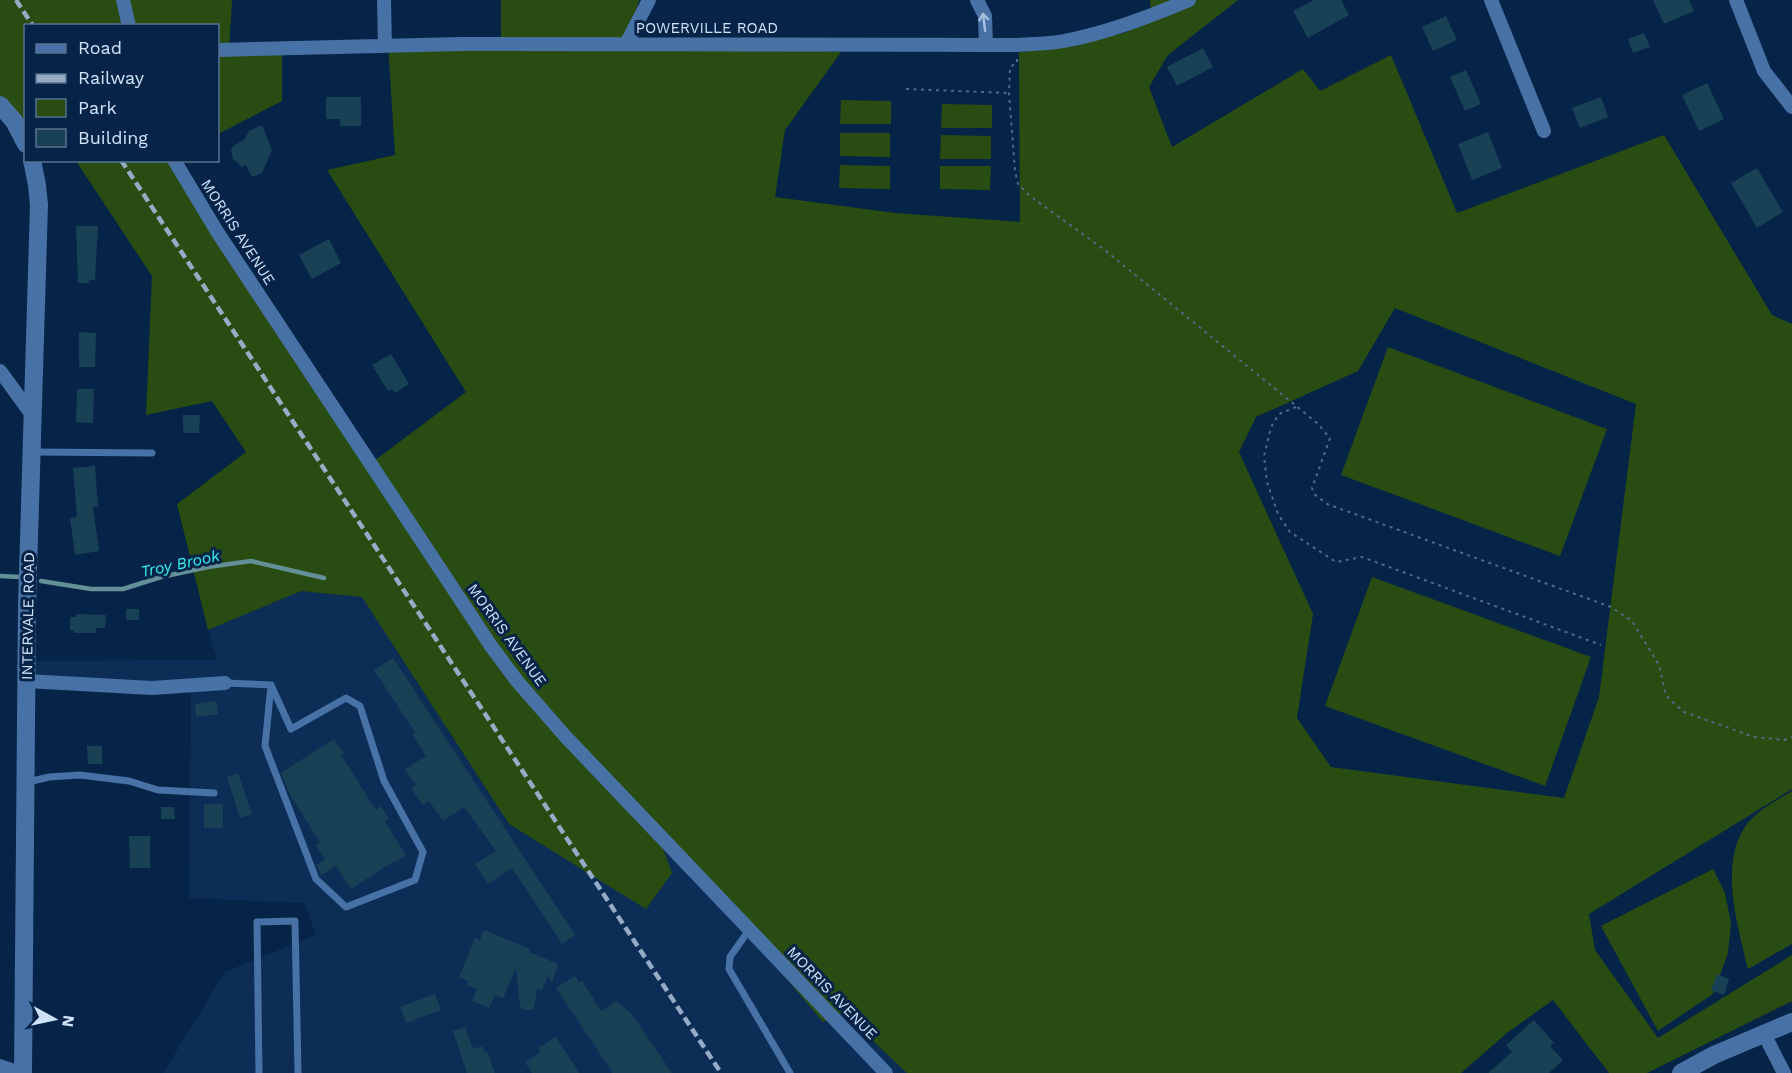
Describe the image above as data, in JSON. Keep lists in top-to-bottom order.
{
  "streets": {
    "street": ["POWERVILLE ROAD", "MORRIS AVENUE", "INTERVALE ROAD"]
  },
  "water": ["Troy Brook"],
  "legend": [
    "Road",
    "Railway",
    "Park",
    "Building"
  ],
  "north": "right"
}
